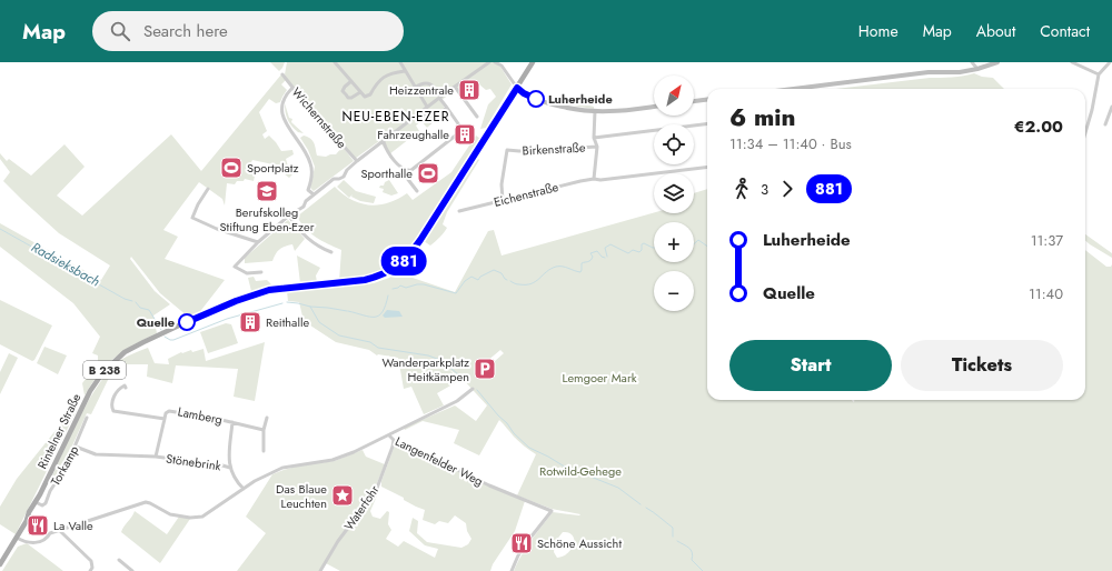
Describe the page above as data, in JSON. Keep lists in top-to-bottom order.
{
  "streets": {
    "main road": ["B 238", "Rintelner Straße"],
    "street": [
      "Wichernstraße",
      "Birkenstraße",
      "Eichenstraße",
      "Lamberg",
      "Langenfelder Weg",
      "Stönebrink",
      "Torkamp",
      "Waterfohr"
    ]
  },
  "crossings": [
    ["Birkenstraße", "Eichenstraße"],
    ["Lamberg", "Stönebrink"],
    ["Rintelner Straße", "Langenfelder Weg"],
    ["Rintelner Straße", "Torkamp"],
    ["Langenfelder Weg", "Waterfohr"],
    ["Stönebrink", "Torkamp"]
  ],
  "districts": ["NEU-EBEN-EZER"],
  "water": ["Radsieksbach"],
  "parks": ["Lemgoer Mark", "Rotwild-Gehege"],
  "places": {
    "building": ["Heizzentrale", "Fahrzeughalle", "Reithalle"],
    "other": ["Luherheide", "Quelle"],
    "sports": ["Sportplatz", "Sporthalle"],
    "school or university": ["Berufskolleg Stiftung Eben-Ezer"],
    "parking": ["Wanderparkplatz Heitkämpen"],
    "place": ["Das Blaue Leuchten"],
    "restaurant": ["La Valle", "Schöne Aussicht"]
  },
  "lines": ["bus line 881"],
  "north": "top right",
  "page": {
    "header": "Map",
    "search": "Search here",
    "nav": [
      "Home",
      "Map",
      "About",
      "Contact"
    ],
    "on_map": "881",
    "map_buttons": ["+", "−"],
    "heading": ["6 min", "11:34 – 11:40 · Bus", "€2.00"],
    "legs": ["3", "881"],
    "list": [
      {
        "name": "Luherheide",
        "value": "11:37"
      },
      {
        "name": "Quelle",
        "value": "11:40"
      }
    ],
    "buttons": ["Start", "Tickets"]
  }
}
